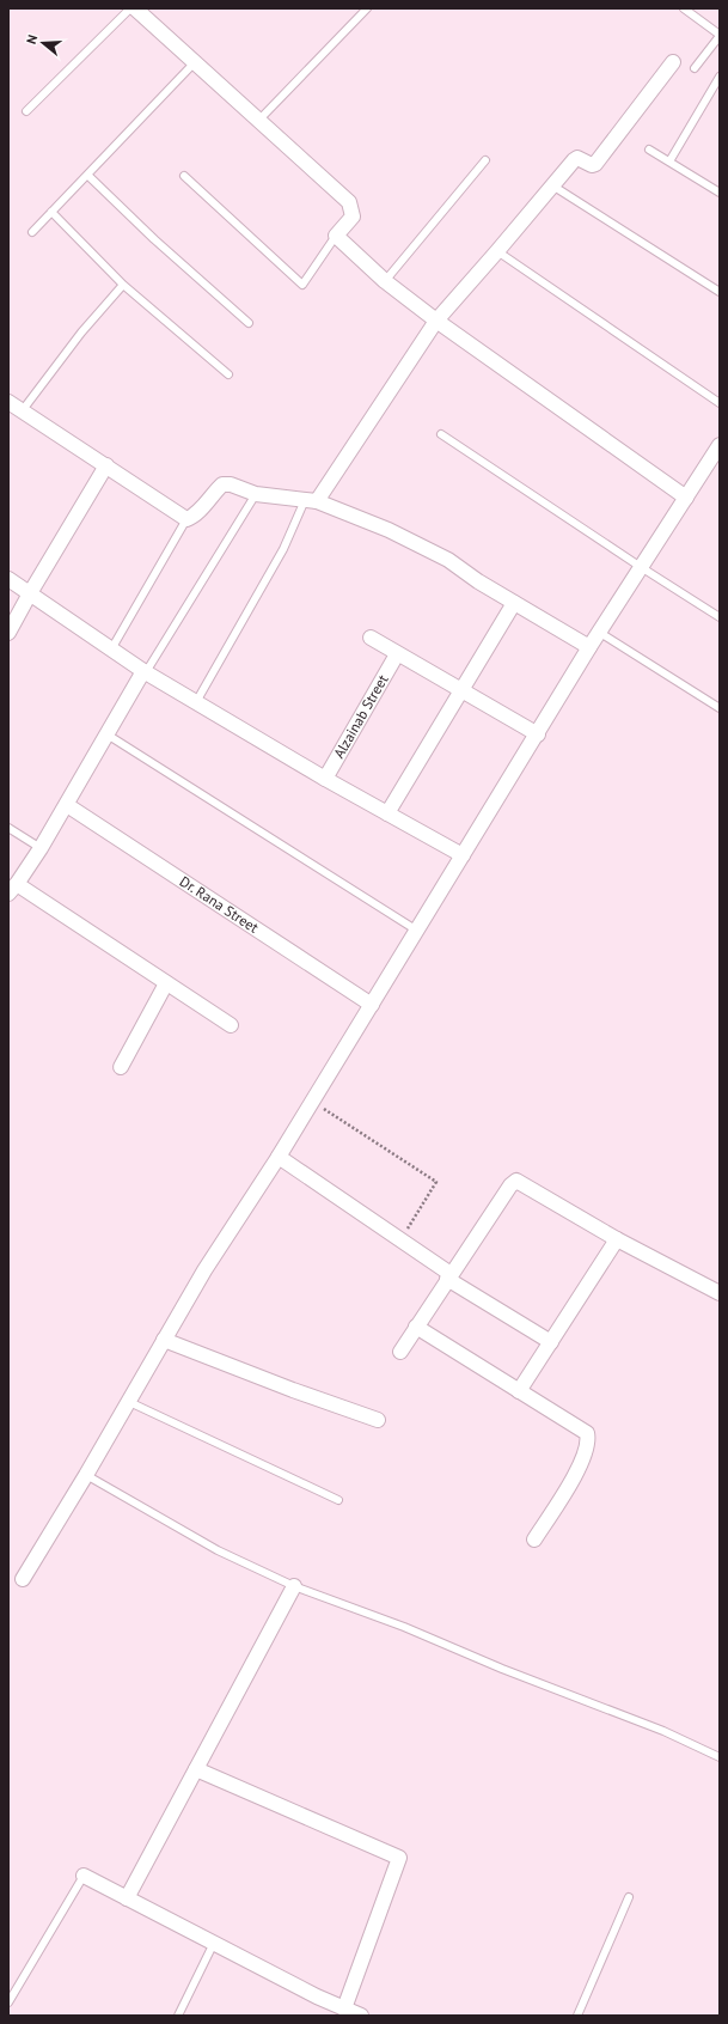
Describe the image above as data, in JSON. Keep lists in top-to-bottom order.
{
  "streets": {
    "street": ["Alzainab Street", "Dr. Rana Street"]
  },
  "north": "left"
}
